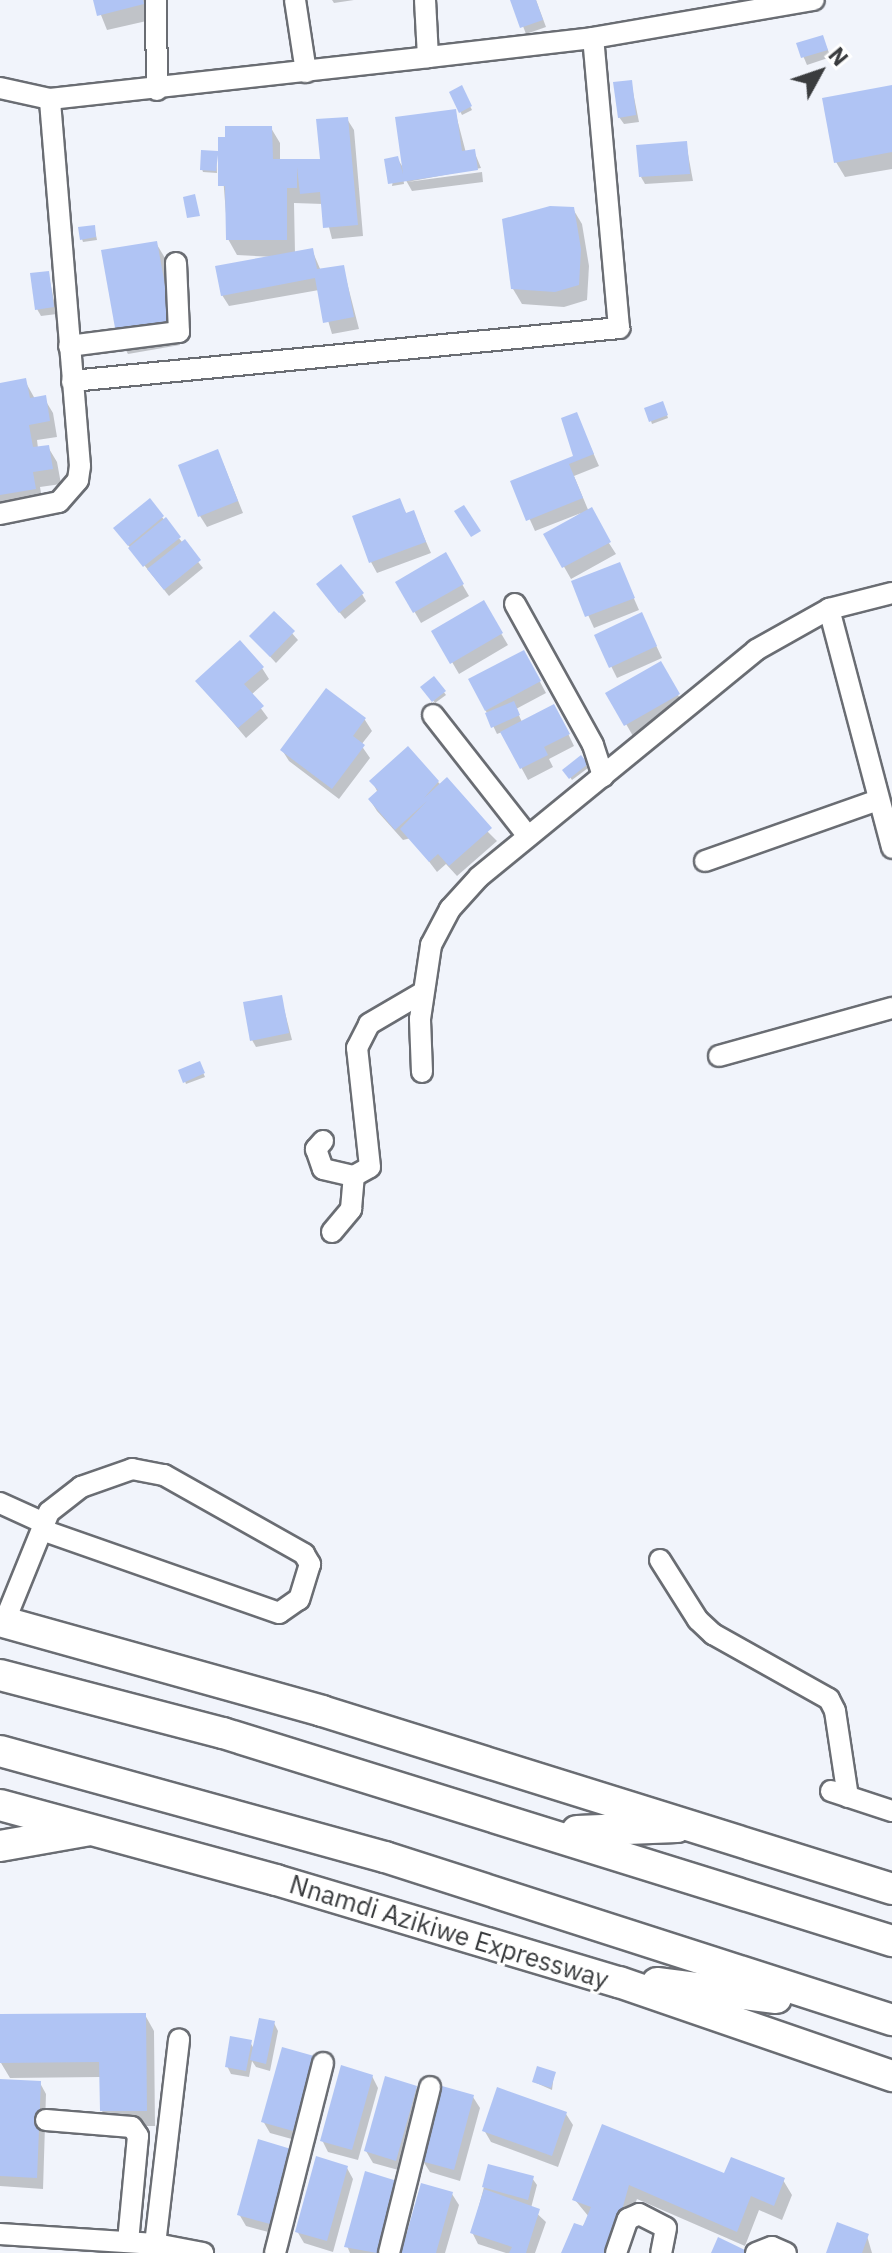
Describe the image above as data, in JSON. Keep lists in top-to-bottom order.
{
  "streets": {
    "highway": ["Nnamdi Azikiwe Expressway"]
  },
  "north": "top right"
}
